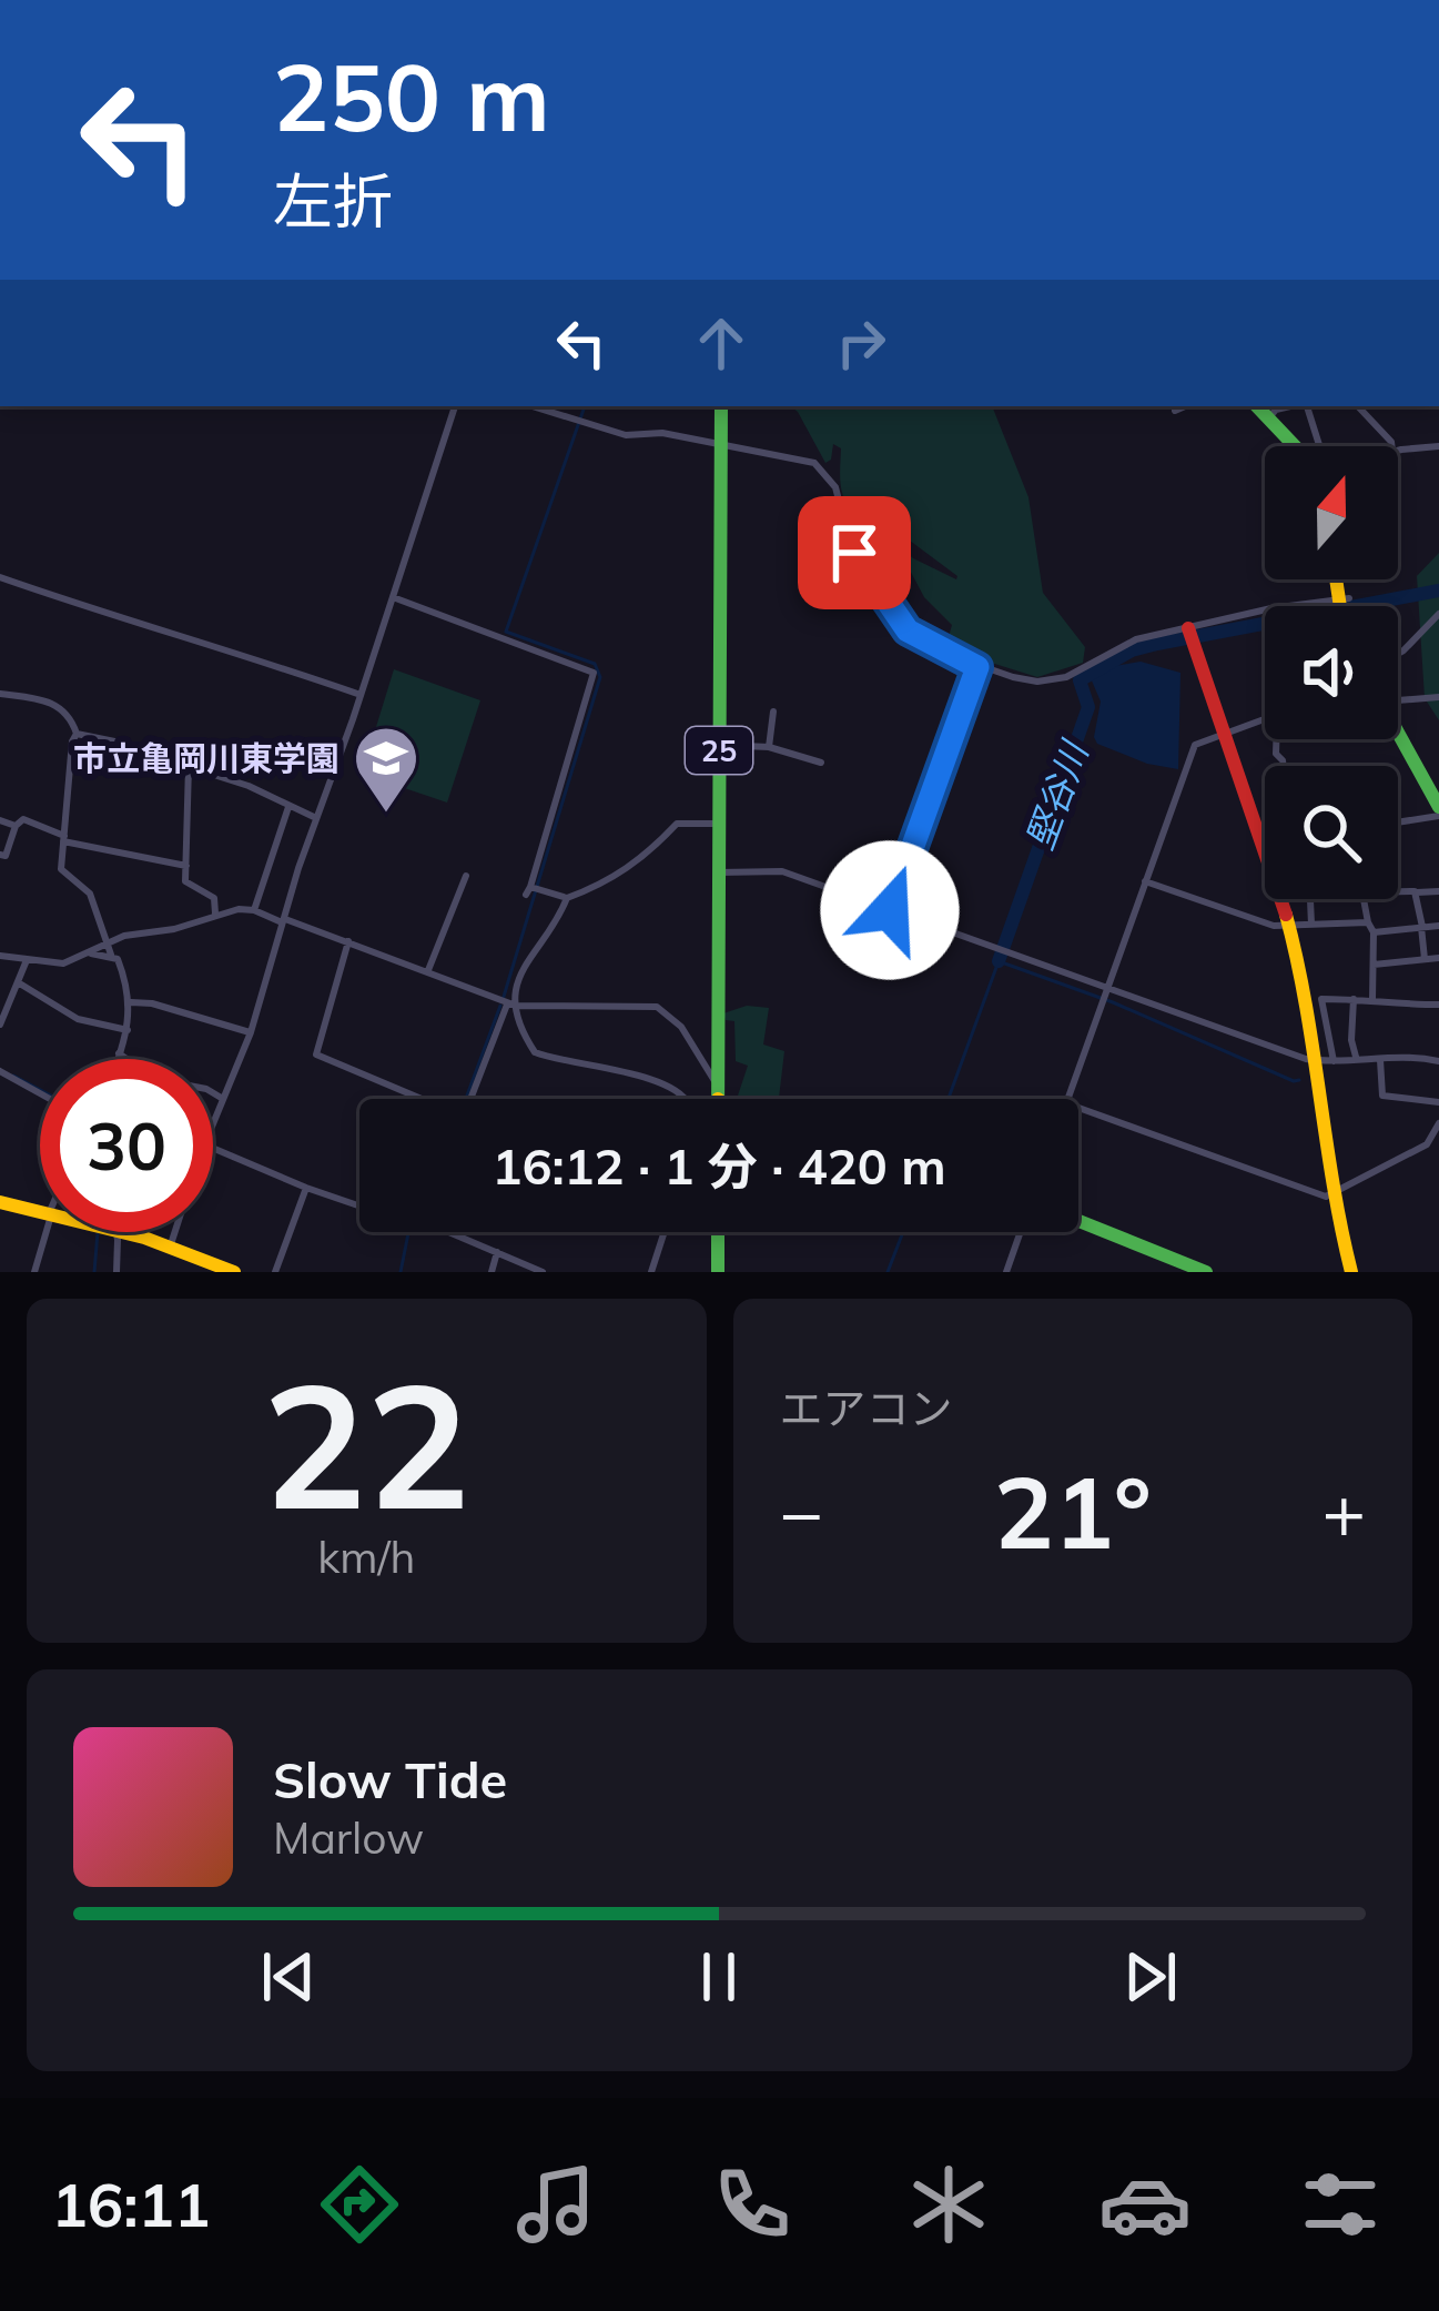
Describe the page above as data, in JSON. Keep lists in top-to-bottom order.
{
  "streets": {
    "main road": ["25"]
  },
  "water": ["堅谷川"],
  "places": {
    "school or university": ["市立亀岡川東学園"]
  },
  "north": "top",
  "page": {
    "turn": ["250 m", "左折"],
    "limit": "30",
    "trip": "16:12 · 1 分 · 420 m",
    "tile": [
      ["22", "km/h"],
      "エアコン"
    ],
    "heat": ["−", "21°", "+"],
    "song": ["Slow Tide", "Marlow"],
    "tabs": "16:11"
  }
}
